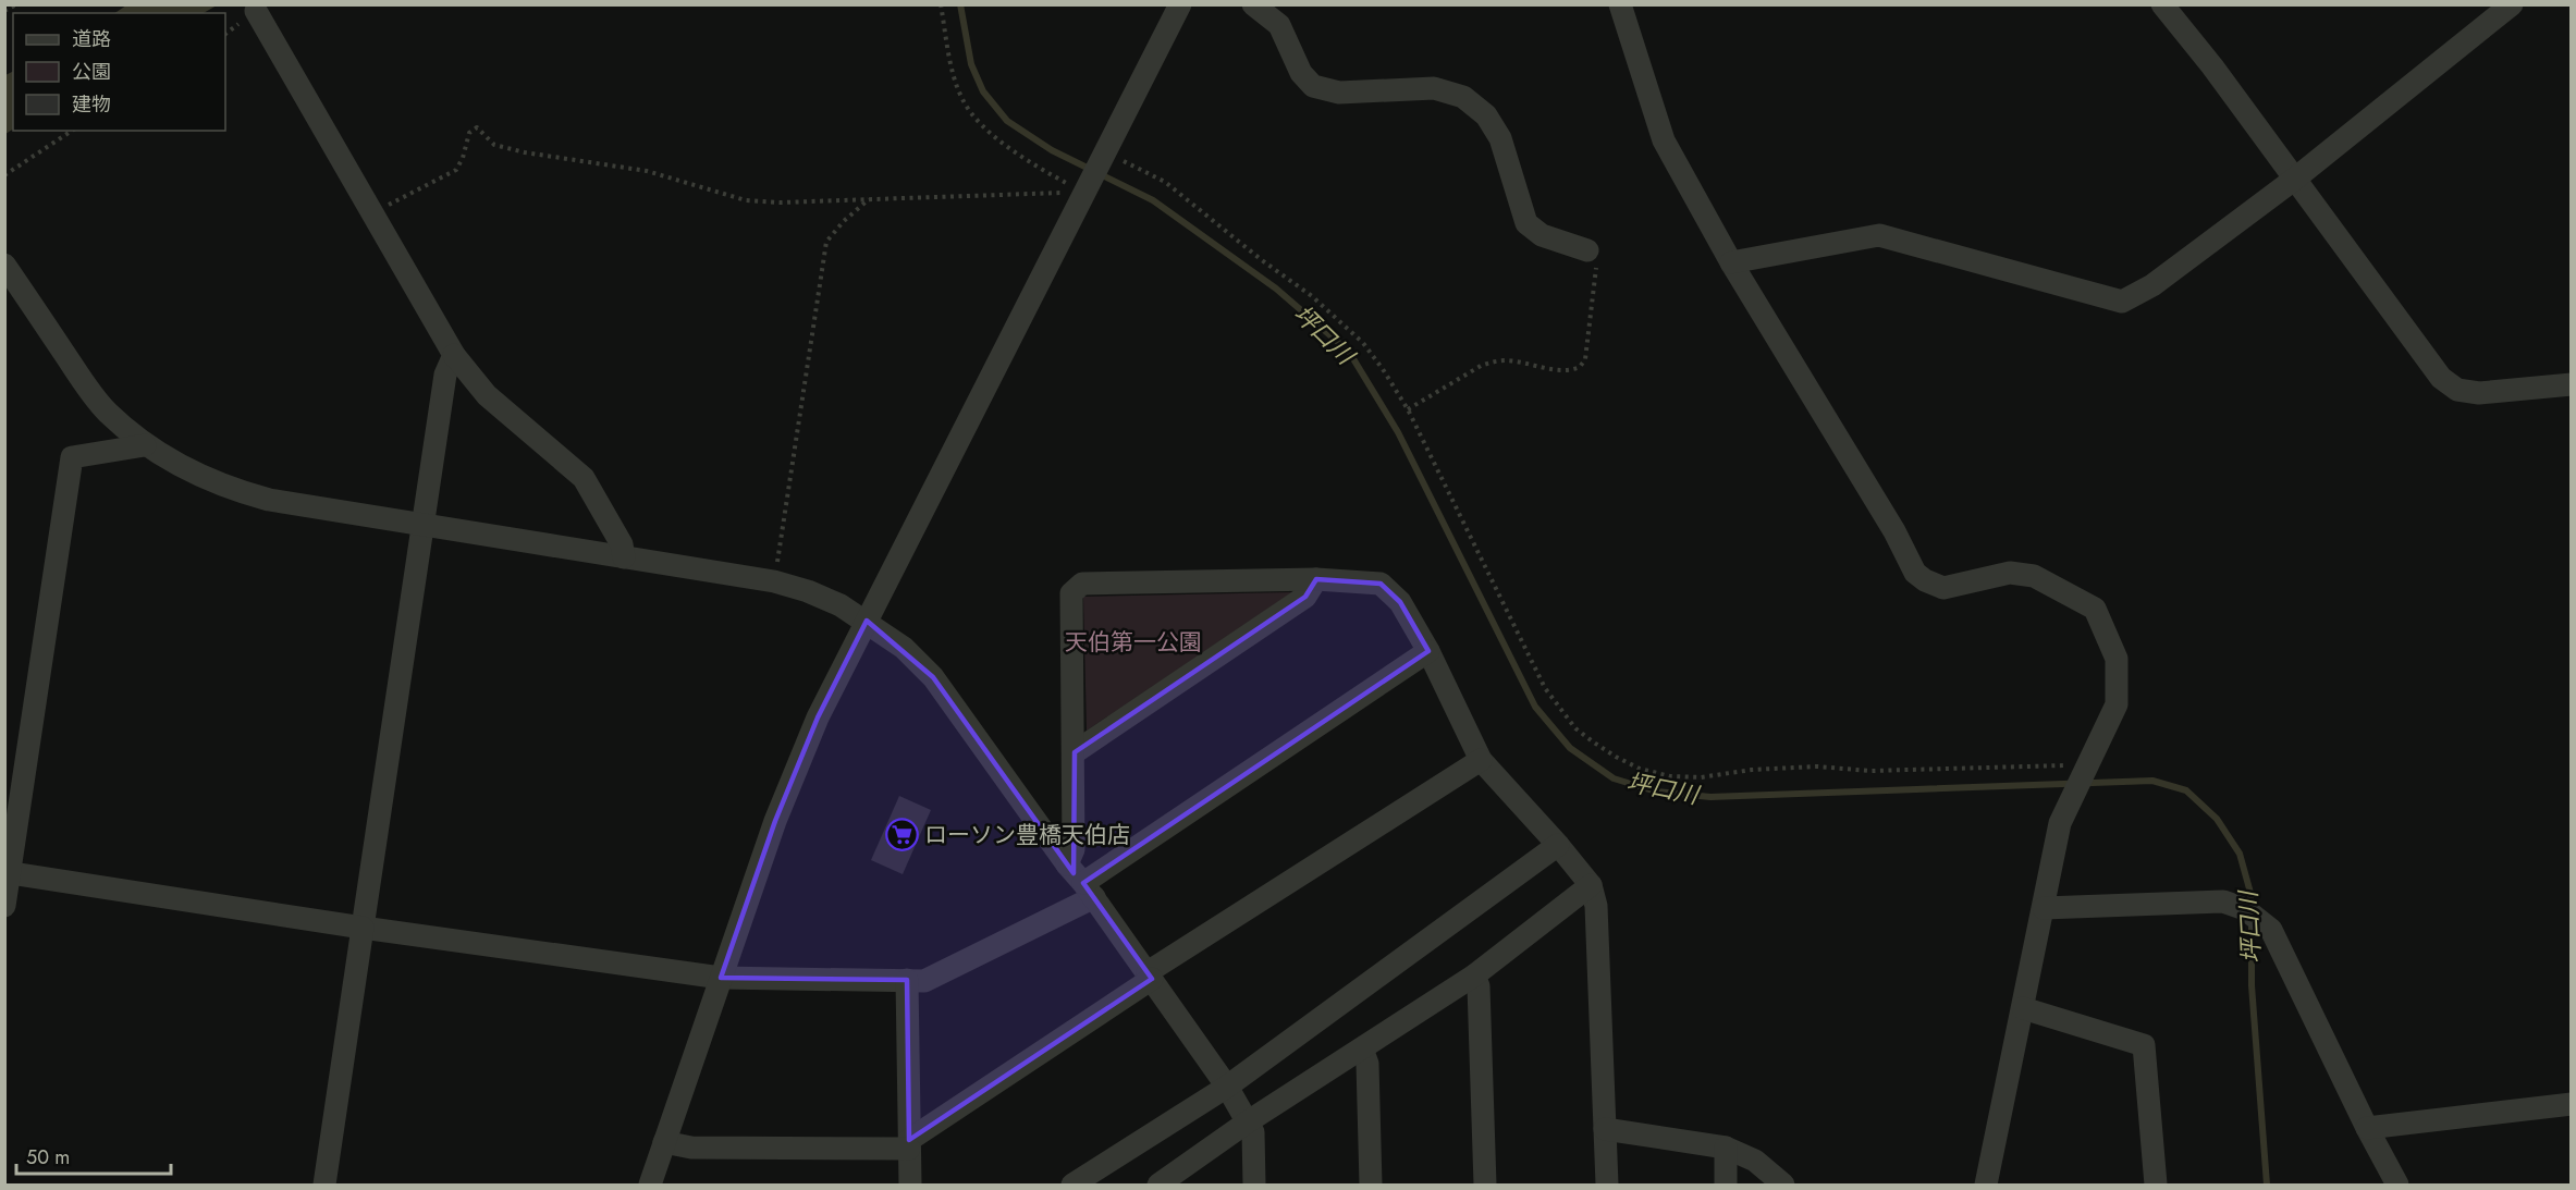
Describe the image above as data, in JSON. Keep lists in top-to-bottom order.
{
  "water": ["坪口川"],
  "parks": ["天伯第一公園"],
  "places": {
    "supermarket": ["ローソン豊橋天伯店"]
  },
  "legend": ["道路", "公園", "建物"],
  "scale_bar": "50 m"
}
